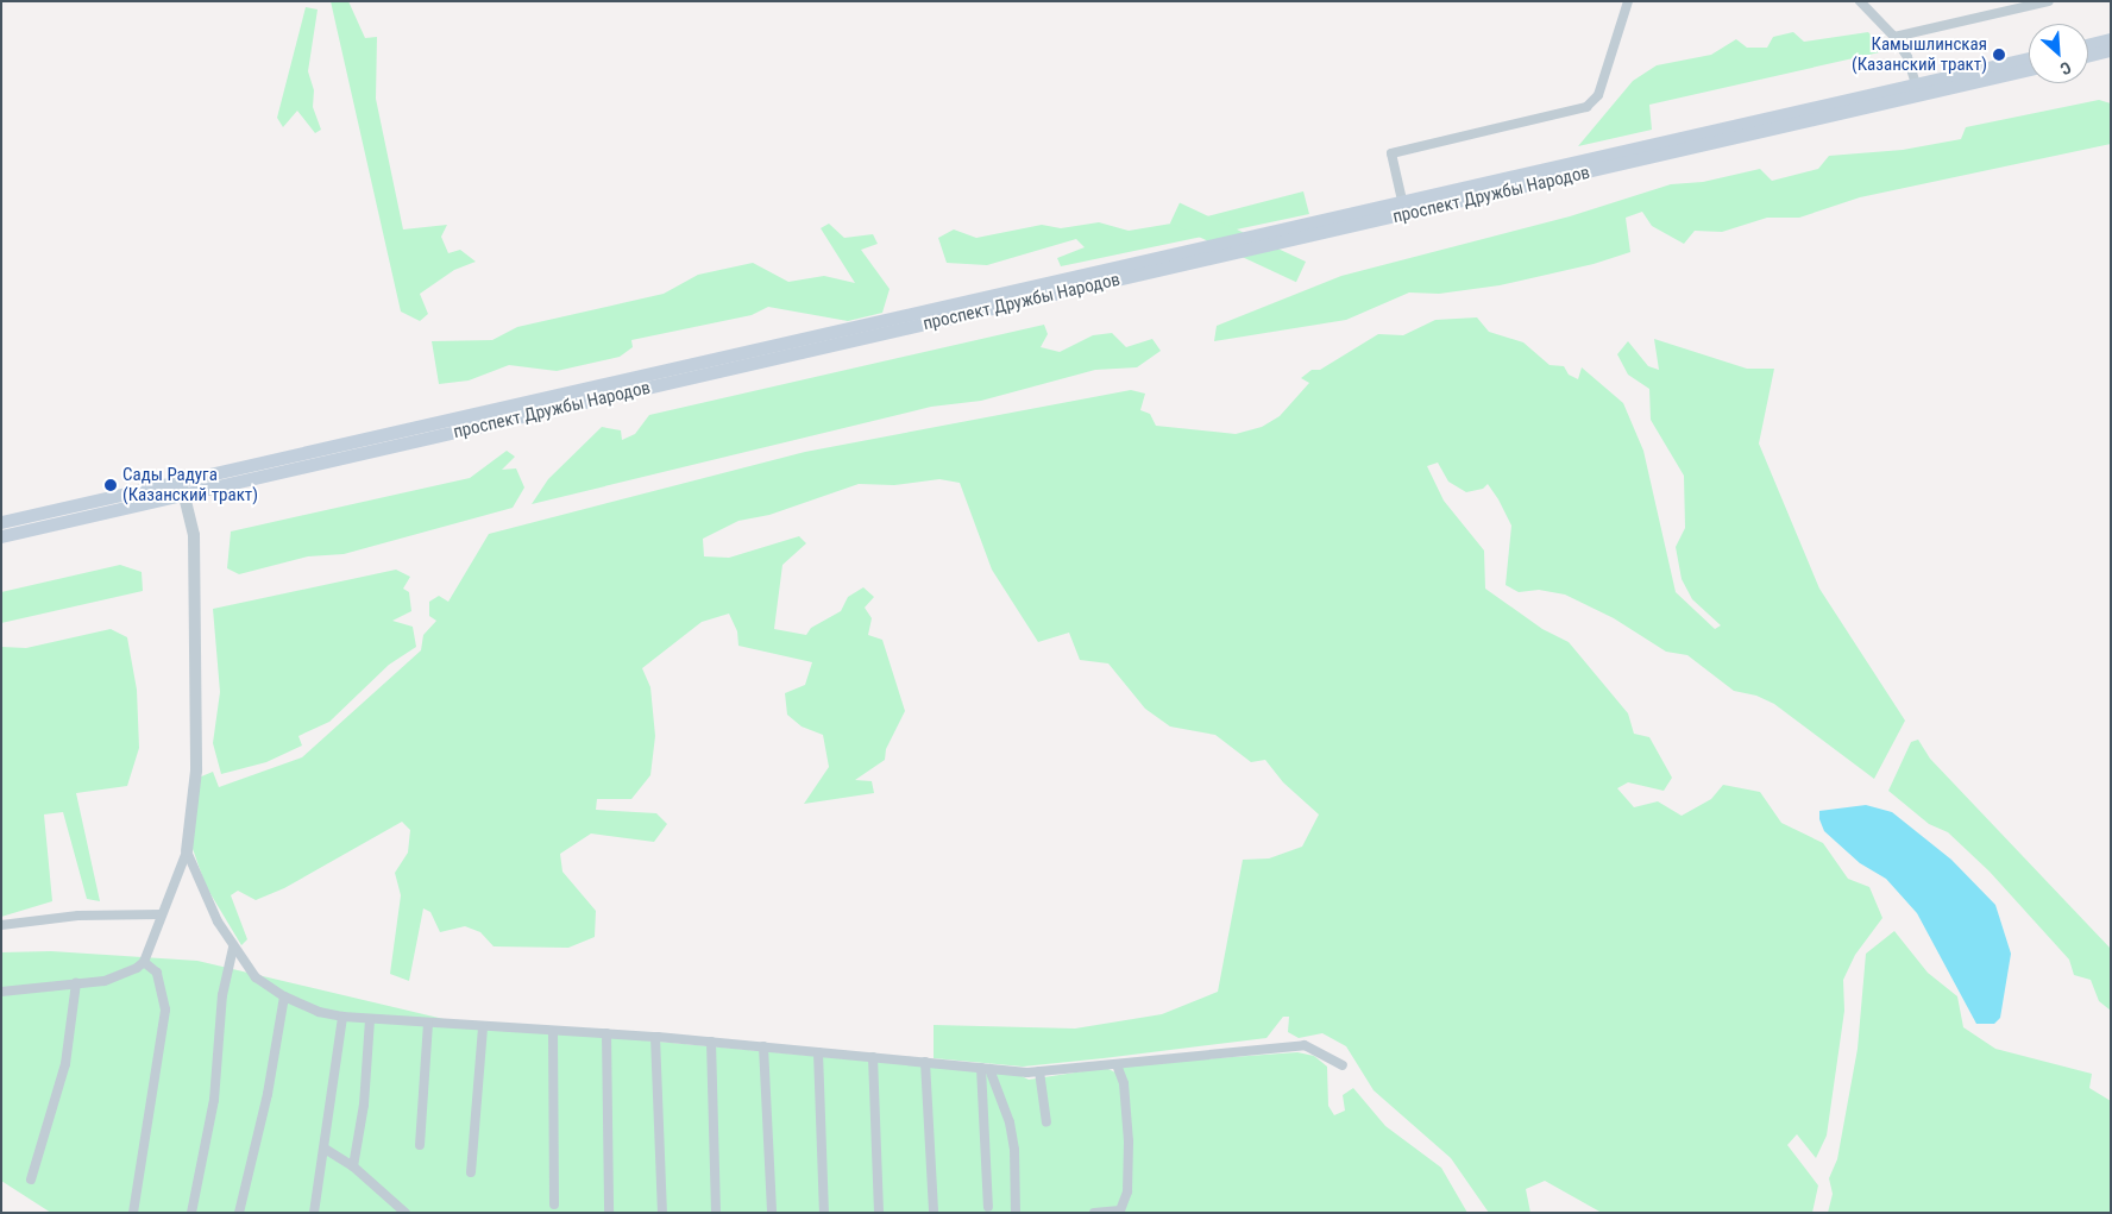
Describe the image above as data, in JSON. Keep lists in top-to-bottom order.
{
  "streets": {
    "main road": ["проспект Дружбы Народов"]
  },
  "places": ["Камышлинская (Казанский тракт)", "Сады Радуга (Казанский тракт)"],
  "north": "bottom right"
}
